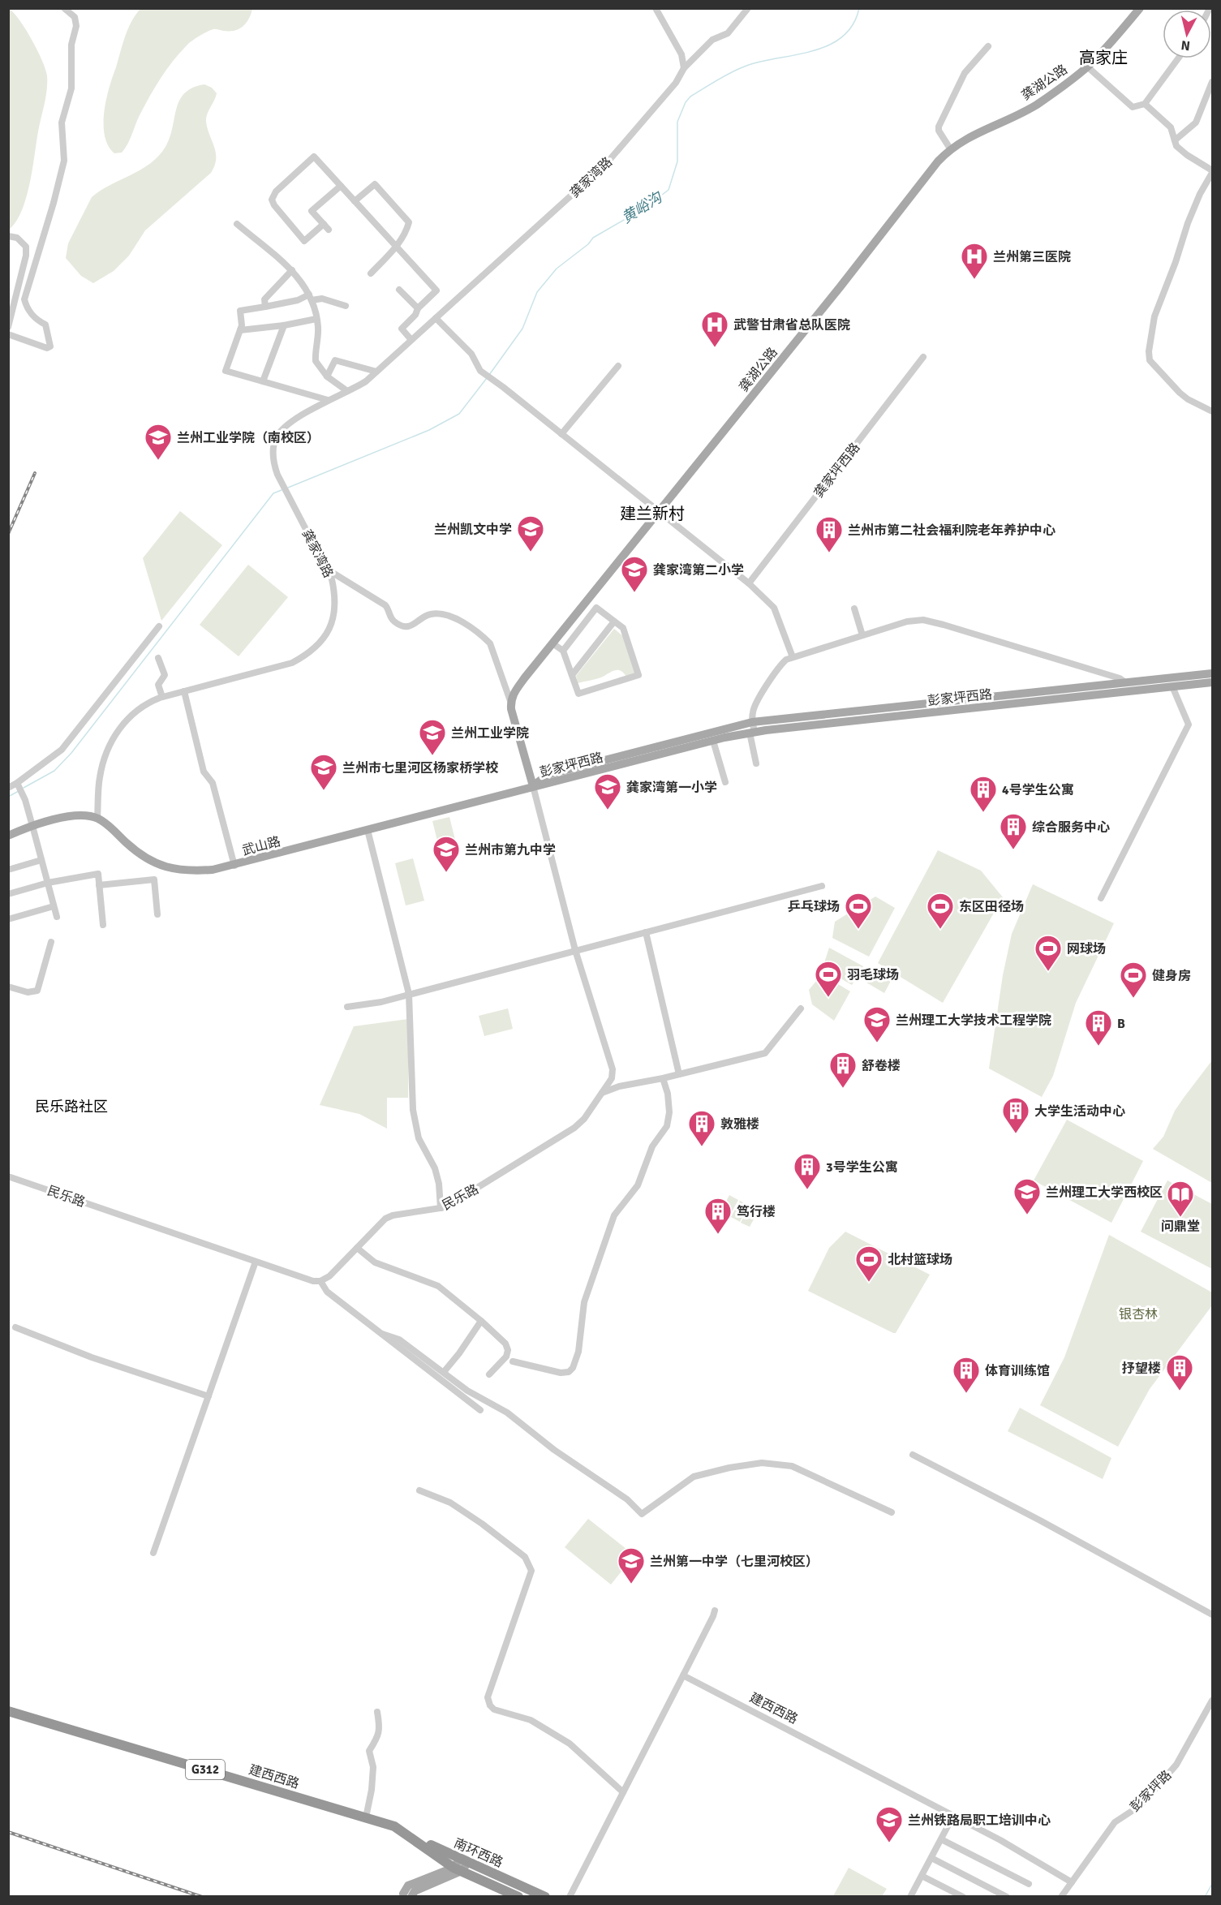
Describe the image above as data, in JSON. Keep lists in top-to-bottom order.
{
  "streets": {
    "highway": ["建西西路", "G312", "南环西路"],
    "main road": ["龚湖公路", "彭家坪西路", "武山路"],
    "street": [
      "龚家湾路",
      "龚家坪西路",
      "民乐路",
      "彭家坪路"
    ]
  },
  "crossings": [
    ["龚家湾路", "武山路"],
    ["彭家坪西路", "武山路"],
    ["彭家坪西路", "民乐路"],
    ["武山路", "民乐路"],
    ["建西西路", "彭家坪路"],
    ["建西西路", "南环西路"]
  ],
  "districts": ["高家庄", "建兰新村", "民乐路社区"],
  "water": ["黄峪沟"],
  "parks": ["银杏林"],
  "places": {
    "hospital": ["兰州第三医院", "武警甘肃省总队医院"],
    "school or university": [
      "兰州工业学院（南校区）",
      "兰州凯文中学",
      "龚家湾第二小学",
      "兰州工业学院",
      "兰州市七里河区杨家桥学校",
      "龚家湾第一小学",
      "兰州市第九中学",
      "兰州理工大学技术工程学院",
      "兰州理工大学西校区",
      "兰州第一中学（七里河校区）",
      "兰州铁路局职工培训中心"
    ],
    "building": [
      "兰州市第二社会福利院老年养护中心",
      "4号学生公寓",
      "综合服务中心",
      "B",
      "舒卷楼",
      "大学生活动中心",
      "敦雅楼",
      "3号学生公寓",
      "笃行楼",
      "抒望楼",
      "体育训练馆"
    ],
    "sports": [
      "乒乓球场",
      "东区田径场",
      "网球场",
      "羽毛球场",
      "健身房",
      "北村篮球场"
    ],
    "library": ["问鼎堂"]
  },
  "north": "bottom"
}
